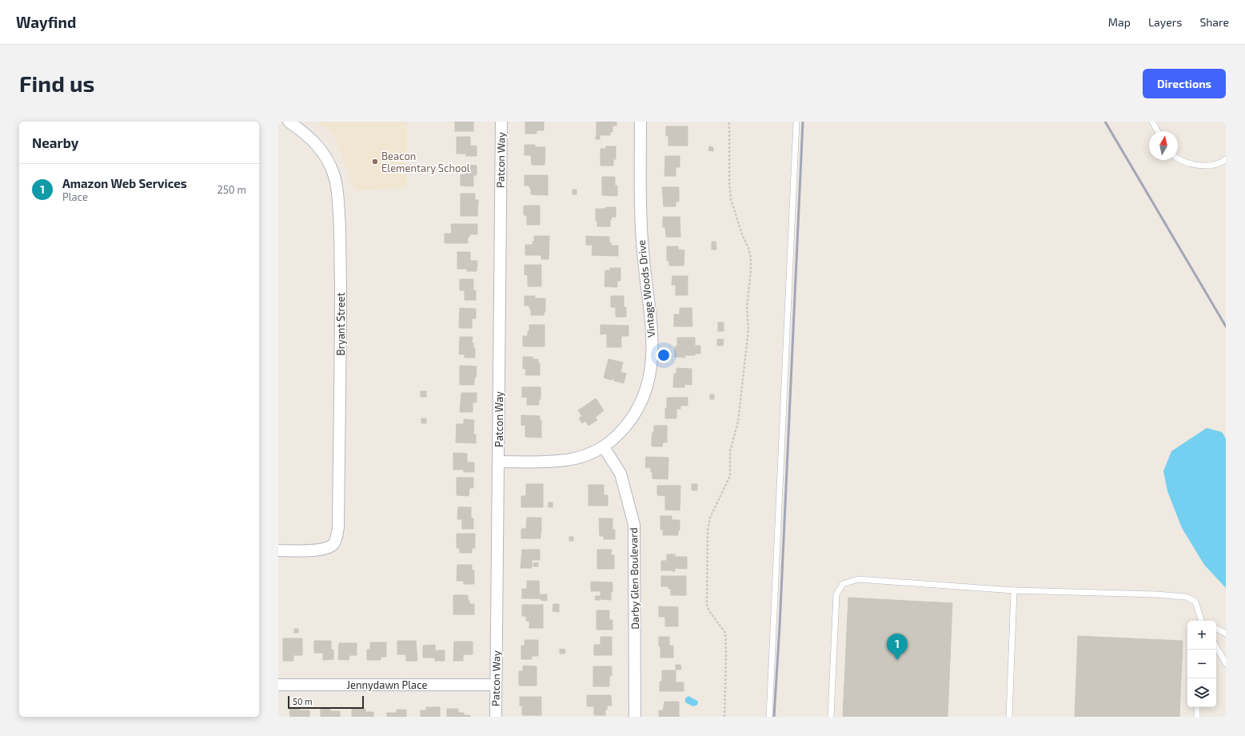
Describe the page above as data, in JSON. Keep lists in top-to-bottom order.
{
  "streets": {
    "street": [
      "Patcon Way",
      "Vintage Woods Drive",
      "Bryant Street",
      "Darby Glen Boulevard",
      "Jennydawn Place"
    ]
  },
  "crossings": [
    ["Patcon Way", "Vintage Woods Drive"],
    ["Patcon Way", "Jennydawn Place"],
    ["Vintage Woods Drive", "Darby Glen Boulevard"]
  ],
  "places": ["Beacon Elementary School"],
  "scale_bar": "50 m",
  "north": "top",
  "page": {
    "header": "Wayfind",
    "nav": ["Map", "Layers", "Share"],
    "buttons": "Directions",
    "title": "Find us",
    "heading": "Nearby",
    "list": [
      {
        "mark": "1",
        "name": "Amazon Web Services",
        "note": "Place",
        "value": "250 m"
      }
    ],
    "map_buttons": ["+", "−"],
    "pins": "1",
    "scale": "50 m"
  }
}
